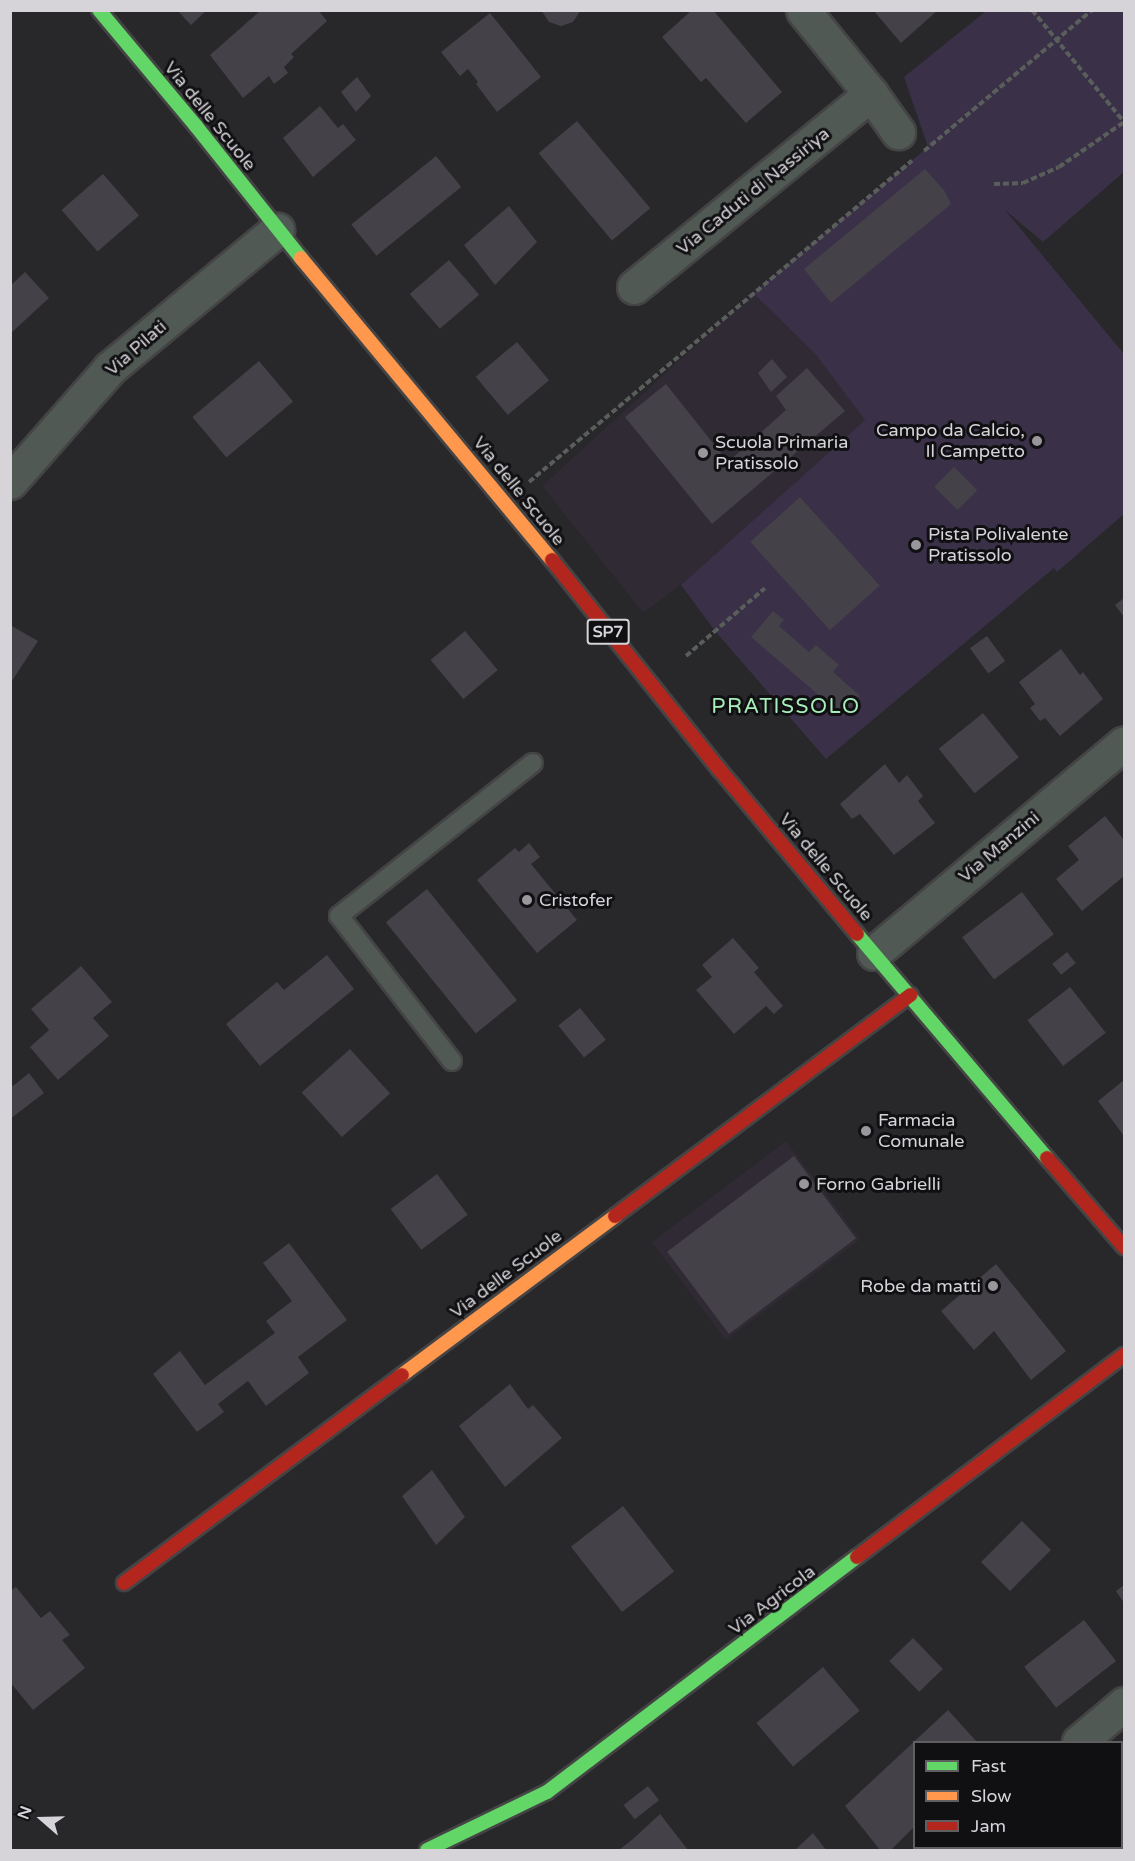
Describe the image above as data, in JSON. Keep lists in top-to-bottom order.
{
  "streets": {
    "street": [
      "Via delle Scuole",
      "Via Caduti di Nassiriya",
      "Via Pilati",
      "SP7",
      "Via Manzini",
      "Via Agricola"
    ]
  },
  "crossings": [
    ["Via delle Scuole", "Via Pilati"],
    ["Via delle Scuole", "Via Manzini"]
  ],
  "districts": ["PRATISSOLO"],
  "places": [
    "Campo da Calcio, Il Campetto",
    "Scuola Primaria Pratissolo",
    "Pista Polivalente Pratissolo",
    "Cristofer",
    "Farmacia Comunale",
    "Forno Gabrielli",
    "Robe da matti"
  ],
  "legend": ["Fast", "Slow", "Jam"],
  "north": "left"
}
